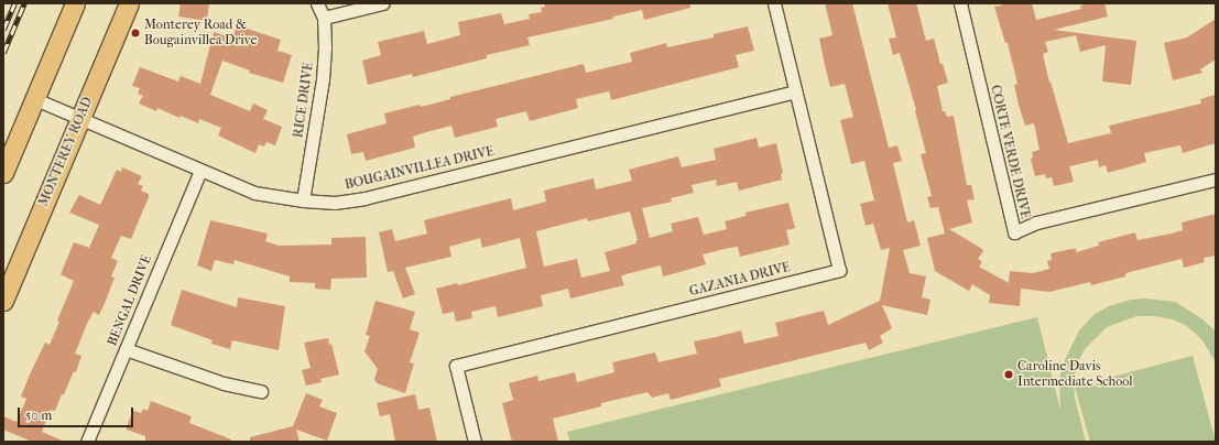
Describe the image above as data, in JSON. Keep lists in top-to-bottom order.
{
  "streets": {
    "main road": ["MONTEREY ROAD"],
    "street": [
      "RICE DRIVE",
      "CORTE VERDE DRIVE",
      "BOUGAINVILLEA DRIVE",
      "GAZANIA DRIVE",
      "BENGAL DRIVE"
    ]
  },
  "crossings": [
    ["RICE DRIVE", "BOUGAINVILLEA DRIVE"],
    ["MONTEREY ROAD", "BOUGAINVILLEA DRIVE"],
    ["BOUGAINVILLEA DRIVE", "GAZANIA DRIVE"],
    ["BOUGAINVILLEA DRIVE", "BENGAL DRIVE"]
  ],
  "places": ["Monterey Road & Bougainvillea Drive", "Caroline Davis Intermediate School"],
  "scale_bar": "50 m"
}
